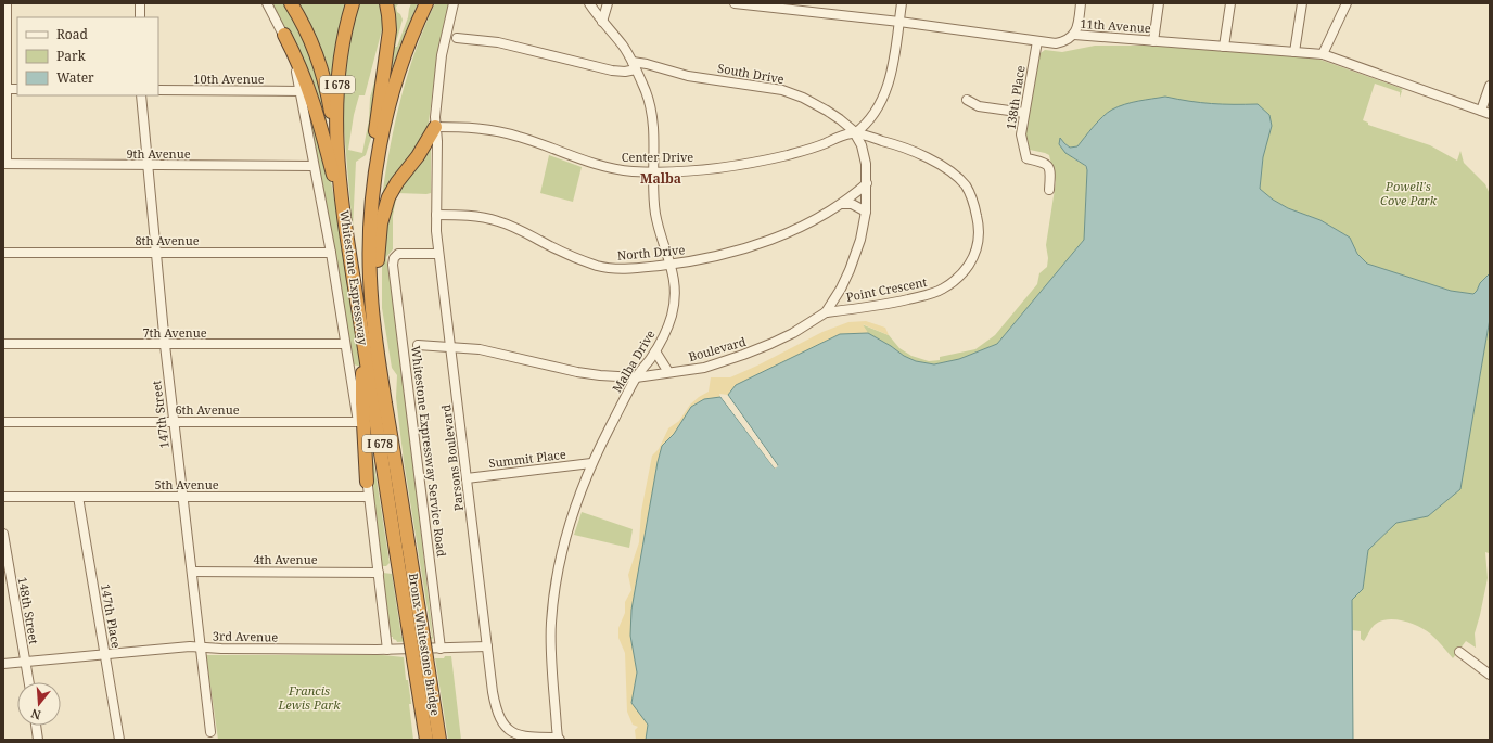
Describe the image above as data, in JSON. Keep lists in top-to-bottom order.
{
  "streets": {
    "highway": ["I 678", "Whitestone Expressway", "Bronx-Whitestone Bridge"],
    "street": [
      "11th Avenue",
      "South Drive",
      "10th Avenue",
      "138th Place",
      "9th Avenue",
      "Center Drive",
      "8th Avenue",
      "North Drive",
      "Point Crescent",
      "7th Avenue",
      "Boulevard",
      "Malba Drive",
      "6th Avenue",
      "147th Street",
      "Whitestone Expressway Service Road",
      "Parsons Boulevard",
      "Summit Place",
      "5th Avenue",
      "4th Avenue",
      "148th Street",
      "147th Place",
      "3rd Avenue"
    ]
  },
  "crossings": [
    ["11th Avenue", "138th Place"],
    ["South Drive", "Center Drive"],
    ["South Drive", "Point Crescent"],
    ["South Drive", "Boulevard"],
    ["South Drive", "Malba Drive"],
    ["9th Avenue", "147th Street"],
    ["Center Drive", "Point Crescent"],
    ["Center Drive", "Boulevard"],
    ["Center Drive", "Malba Drive"],
    ["Center Drive", "Parsons Boulevard"],
    ["8th Avenue", "147th Street"],
    ["North Drive", "Boulevard"],
    ["North Drive", "Malba Drive"],
    ["North Drive", "Parsons Boulevard"],
    ["Whitestone Expressway", "Bronx-Whitestone Bridge"],
    ["Point Crescent", "Boulevard"],
    ["7th Avenue", "147th Street"],
    ["Boulevard", "Malba Drive"],
    ["Boulevard", "Parsons Boulevard"],
    ["Malba Drive", "Parsons Boulevard"],
    ["Malba Drive", "Summit Place"],
    ["6th Avenue", "147th Street"],
    ["147th Street", "5th Avenue"],
    ["147th Street", "4th Avenue"],
    ["147th Street", "3rd Avenue"],
    ["Whitestone Expressway Service Road", "Parsons Boulevard"],
    ["Whitestone Expressway Service Road", "3rd Avenue"],
    ["Parsons Boulevard", "Summit Place"],
    ["Parsons Boulevard", "3rd Avenue"],
    ["5th Avenue", "147th Place"],
    ["148th Street", "3rd Avenue"],
    ["147th Place", "3rd Avenue"]
  ],
  "districts": ["Malba"],
  "parks": ["Powell's Cove Park", "Francis Lewis Park"],
  "legend": ["Road", "Park", "Water"],
  "north": "bottom"
}
